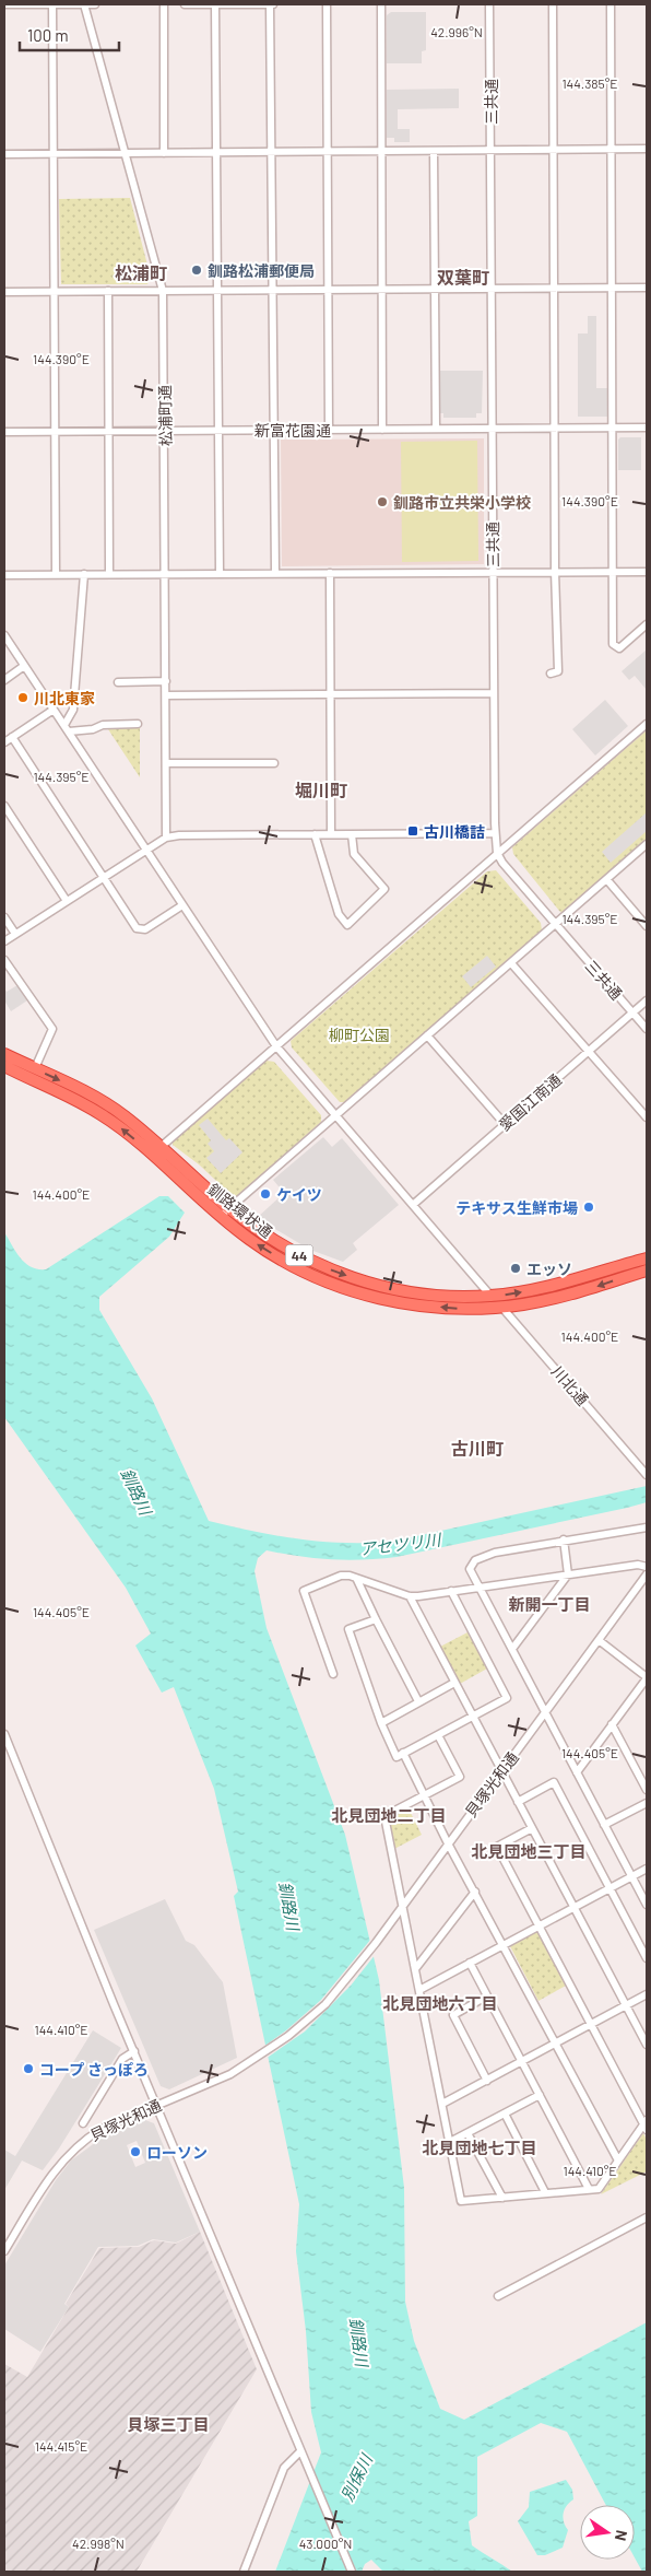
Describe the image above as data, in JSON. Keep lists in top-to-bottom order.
{
  "streets": {
    "highway": ["釧路環状通", "44"],
    "street": [
      "三共通",
      "松浦町通",
      "新富花園通",
      "愛国江南通",
      "川北通",
      "貝塚光和通"
    ]
  },
  "crossings": [
    ["三共通", "新富花園通"],
    ["三共通", "愛国江南通"],
    ["松浦町通", "新富花園通"],
    ["愛国江南通", "川北通"],
    ["釧路環状通", "川北通"]
  ],
  "districts": [
    "松浦町",
    "双葉町",
    "堀川町",
    "古川町",
    "新開一丁目",
    "北見団地二丁目",
    "北見団地三丁目",
    "北見団地六丁目",
    "北見団地七丁目",
    "貝塚三丁目"
  ],
  "water": ["釧路川", "アセツリ川", "別保川"],
  "parks": ["柳町公園"],
  "places": {
    "other": [
      "釧路松浦郵便局",
      "釧路市立共栄小学校",
      "川北東家",
      "ケイツ",
      "テキサス生鮮市場",
      "エッソ",
      "コープ さっぽろ",
      "ローソン"
    ],
    "transit": ["古川橋詰"]
  },
  "scale_bar": "100 m",
  "north": "right",
  "coordinates": [
    "42.996°N",
    "144.385°E",
    "144.390°E",
    "144.395°E",
    "144.400°E",
    "144.405°E",
    "144.410°E",
    "144.415°E",
    "42.998°N",
    "43.000°N"
  ]
}
